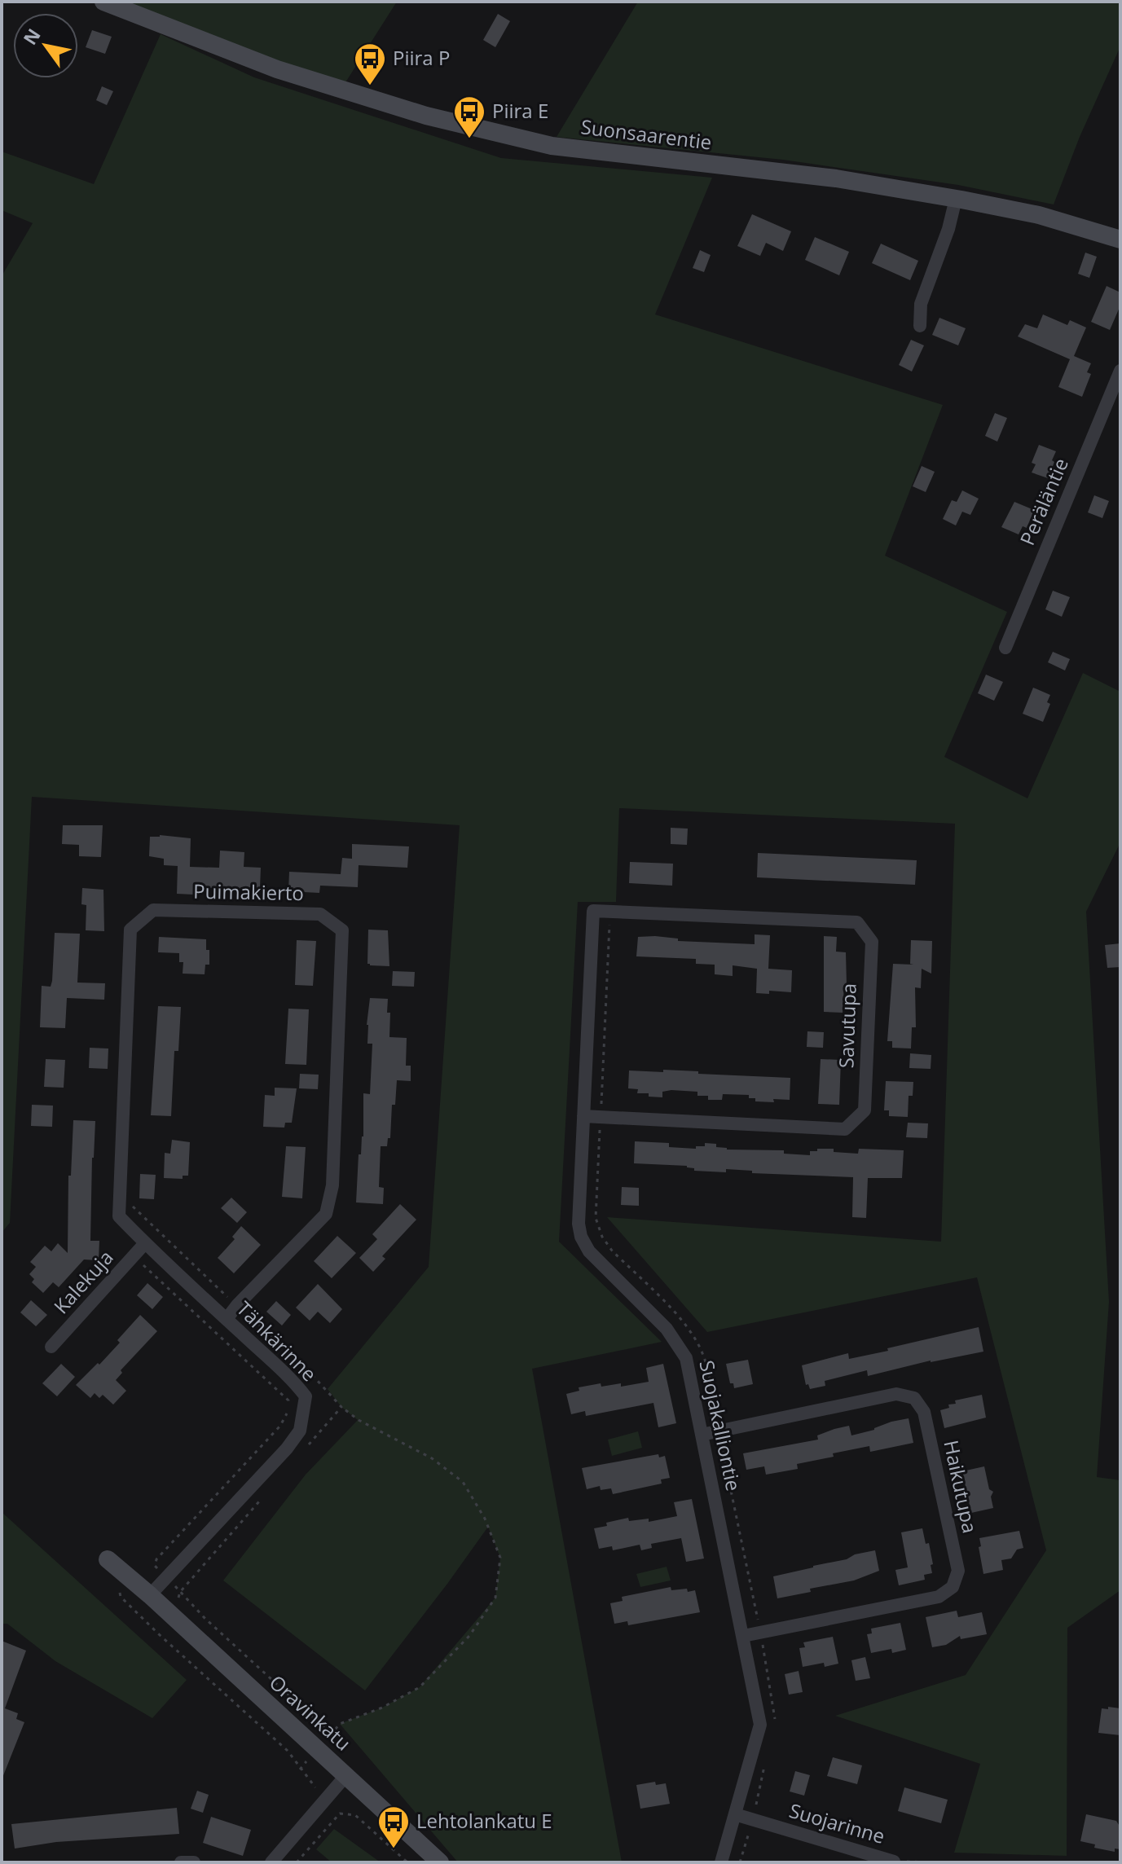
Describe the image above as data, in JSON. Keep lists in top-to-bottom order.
{
  "streets": {
    "street": [
      "Suonsaarentie",
      "Peräläntie",
      "Puimakierto",
      "Savutupa",
      "Kalekuja",
      "Tähkärinne",
      "Suojakalliontie",
      "Haikutupa",
      "Oravinkatu",
      "Suojarinne"
    ]
  },
  "crossings": [
    ["Puimakierto", "Tähkärinne"],
    ["Savutupa", "Suojakalliontie"],
    ["Kalekuja", "Tähkärinne"],
    ["Tähkärinne", "Oravinkatu"],
    ["Suojakalliontie", "Haikutupa"],
    ["Suojakalliontie", "Suojarinne"]
  ],
  "places": {
    "bus stop": ["Piira P", "Piira E", "Lehtolankatu E"]
  },
  "north": "top left"
}
